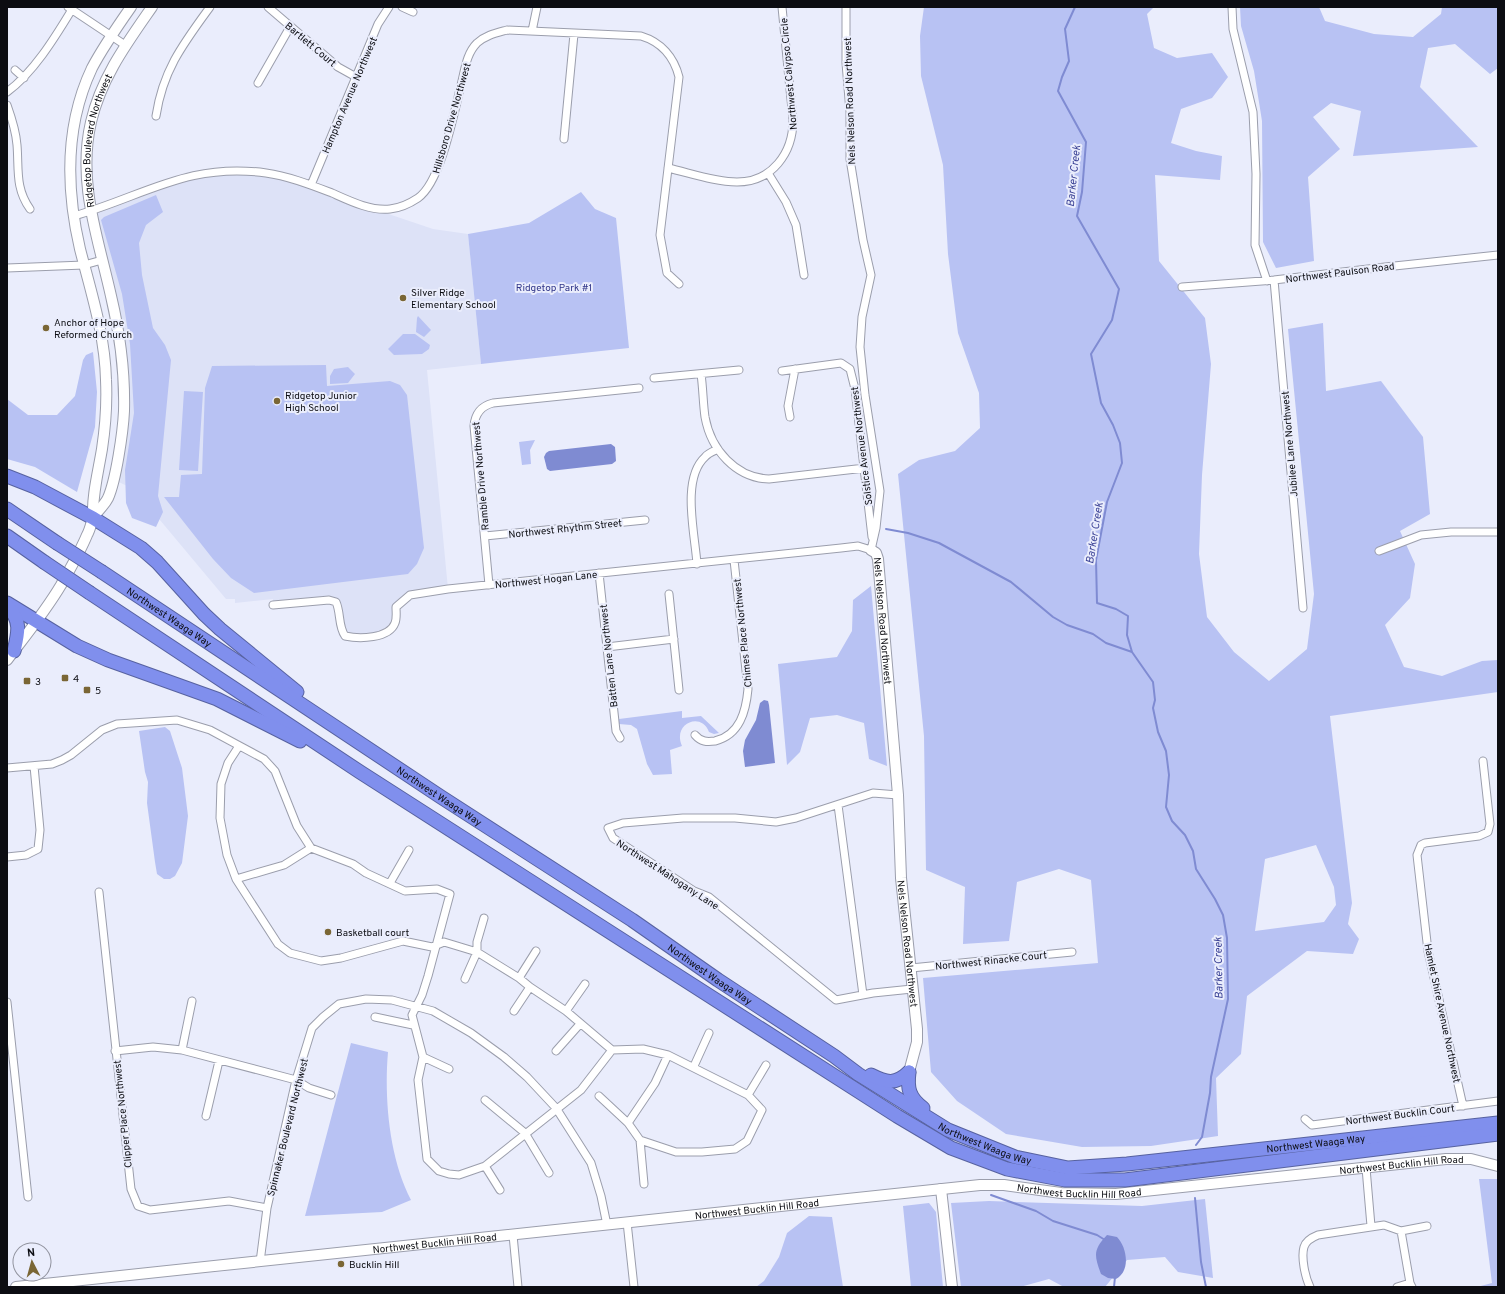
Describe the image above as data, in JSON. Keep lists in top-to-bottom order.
{
  "streets": {
    "highway": ["Northwest Waaga Way"],
    "main road": ["Nels Nelson Road Northwest", "Ridgetop Boulevard Northwest", "Northwest Bucklin Hill Road"],
    "street": [
      "Bartlett Court",
      "Northwest Calypso Circle",
      "Hampton Avenue Northwest",
      "Hillsboro Drive Northwest",
      "Northwest Paulson Road",
      "Jubilee Lane Northwest",
      "Solstice Avenue Northwest",
      "Ramble Drive Northwest",
      "Northwest Rhythm Street",
      "Northwest Hogan Lane",
      "Chimes Place Northwest",
      "Batten Lane Northwest",
      "Northwest Mahogany Lane",
      "Northwest Rinacke Court",
      "Hamlet Shire Avenue Northwest",
      "Clipper Place Northwest",
      "Northwest Bucklin Court",
      "Spinnaker Boulevard Northwest"
    ]
  },
  "crossings": [
    ["Bartlett Court", "Hampton Avenue Northwest"],
    ["Northwest Calypso Circle", "Hillsboro Drive Northwest"],
    ["Hampton Avenue Northwest", "Hillsboro Drive Northwest"],
    ["Nels Nelson Road Northwest", "Solstice Avenue Northwest"],
    ["Nels Nelson Road Northwest", "Northwest Hogan Lane"],
    ["Nels Nelson Road Northwest", "Northwest Rinacke Court"],
    ["Hillsboro Drive Northwest", "Ridgetop Boulevard Northwest"],
    ["Northwest Paulson Road", "Jubilee Lane Northwest"],
    ["Solstice Avenue Northwest", "Northwest Hogan Lane"],
    ["Ramble Drive Northwest", "Northwest Rhythm Street"],
    ["Ramble Drive Northwest", "Northwest Hogan Lane"],
    ["Northwest Hogan Lane", "Chimes Place Northwest"],
    ["Northwest Hogan Lane", "Batten Lane Northwest"],
    ["Hamlet Shire Avenue Northwest", "Northwest Bucklin Court"],
    ["Clipper Place Northwest", "Spinnaker Boulevard Northwest"],
    ["Spinnaker Boulevard Northwest", "Northwest Bucklin Hill Road"]
  ],
  "water": ["Barker Creek"],
  "parks": ["Ridgetop Park #1"],
  "places": {
    "other": [
      "Silver Ridge Elementary School",
      "Anchor of Hope Reformed Church",
      "Ridgetop Junior High School",
      "Basketball court",
      "Bucklin Hill"
    ],
    "transit": ["4", "3", "5"]
  },
  "north": "top"
}
